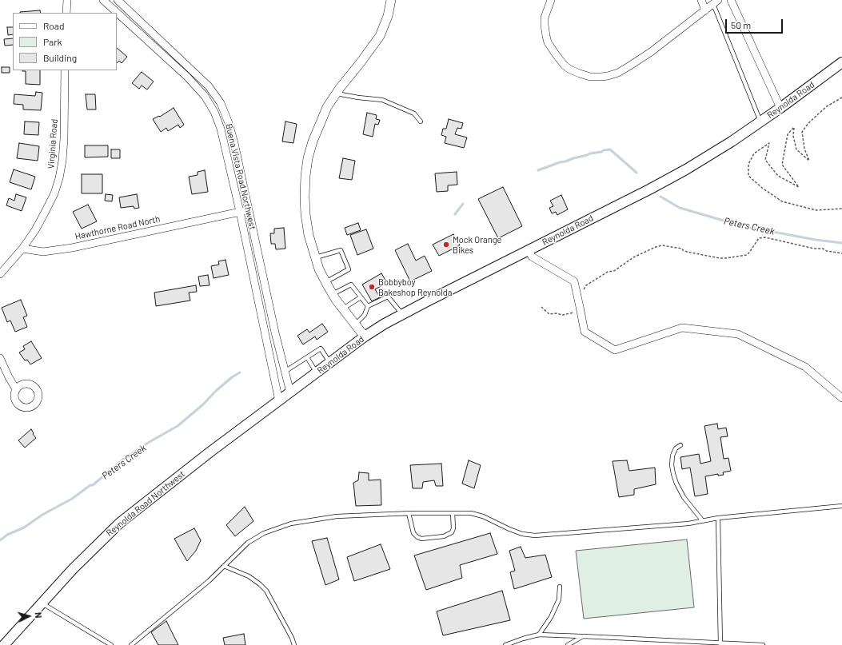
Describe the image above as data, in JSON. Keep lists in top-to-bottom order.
{
  "streets": {
    "main road": ["Reynolda Road", "Reynolda Road Northwest"],
    "street": ["Virginia Road", "Buena Vista Road Northwest", "Hawthorne Road North"]
  },
  "crossings": [
    ["Reynolda Road", "Buena Vista Road Northwest"],
    ["Reynolda Road", "Reynolda Road Northwest"],
    ["Virginia Road", "Hawthorne Road North"],
    ["Buena Vista Road Northwest", "Hawthorne Road North"],
    ["Buena Vista Road Northwest", "Reynolda Road Northwest"]
  ],
  "water": ["Peters Creek"],
  "places": ["Mock Orange Bikes", "Bobbyboy Bakeshop Reynolda"],
  "legend": ["Road", "Park", "Building"],
  "scale_bar": "50 m",
  "north": "right"
}
